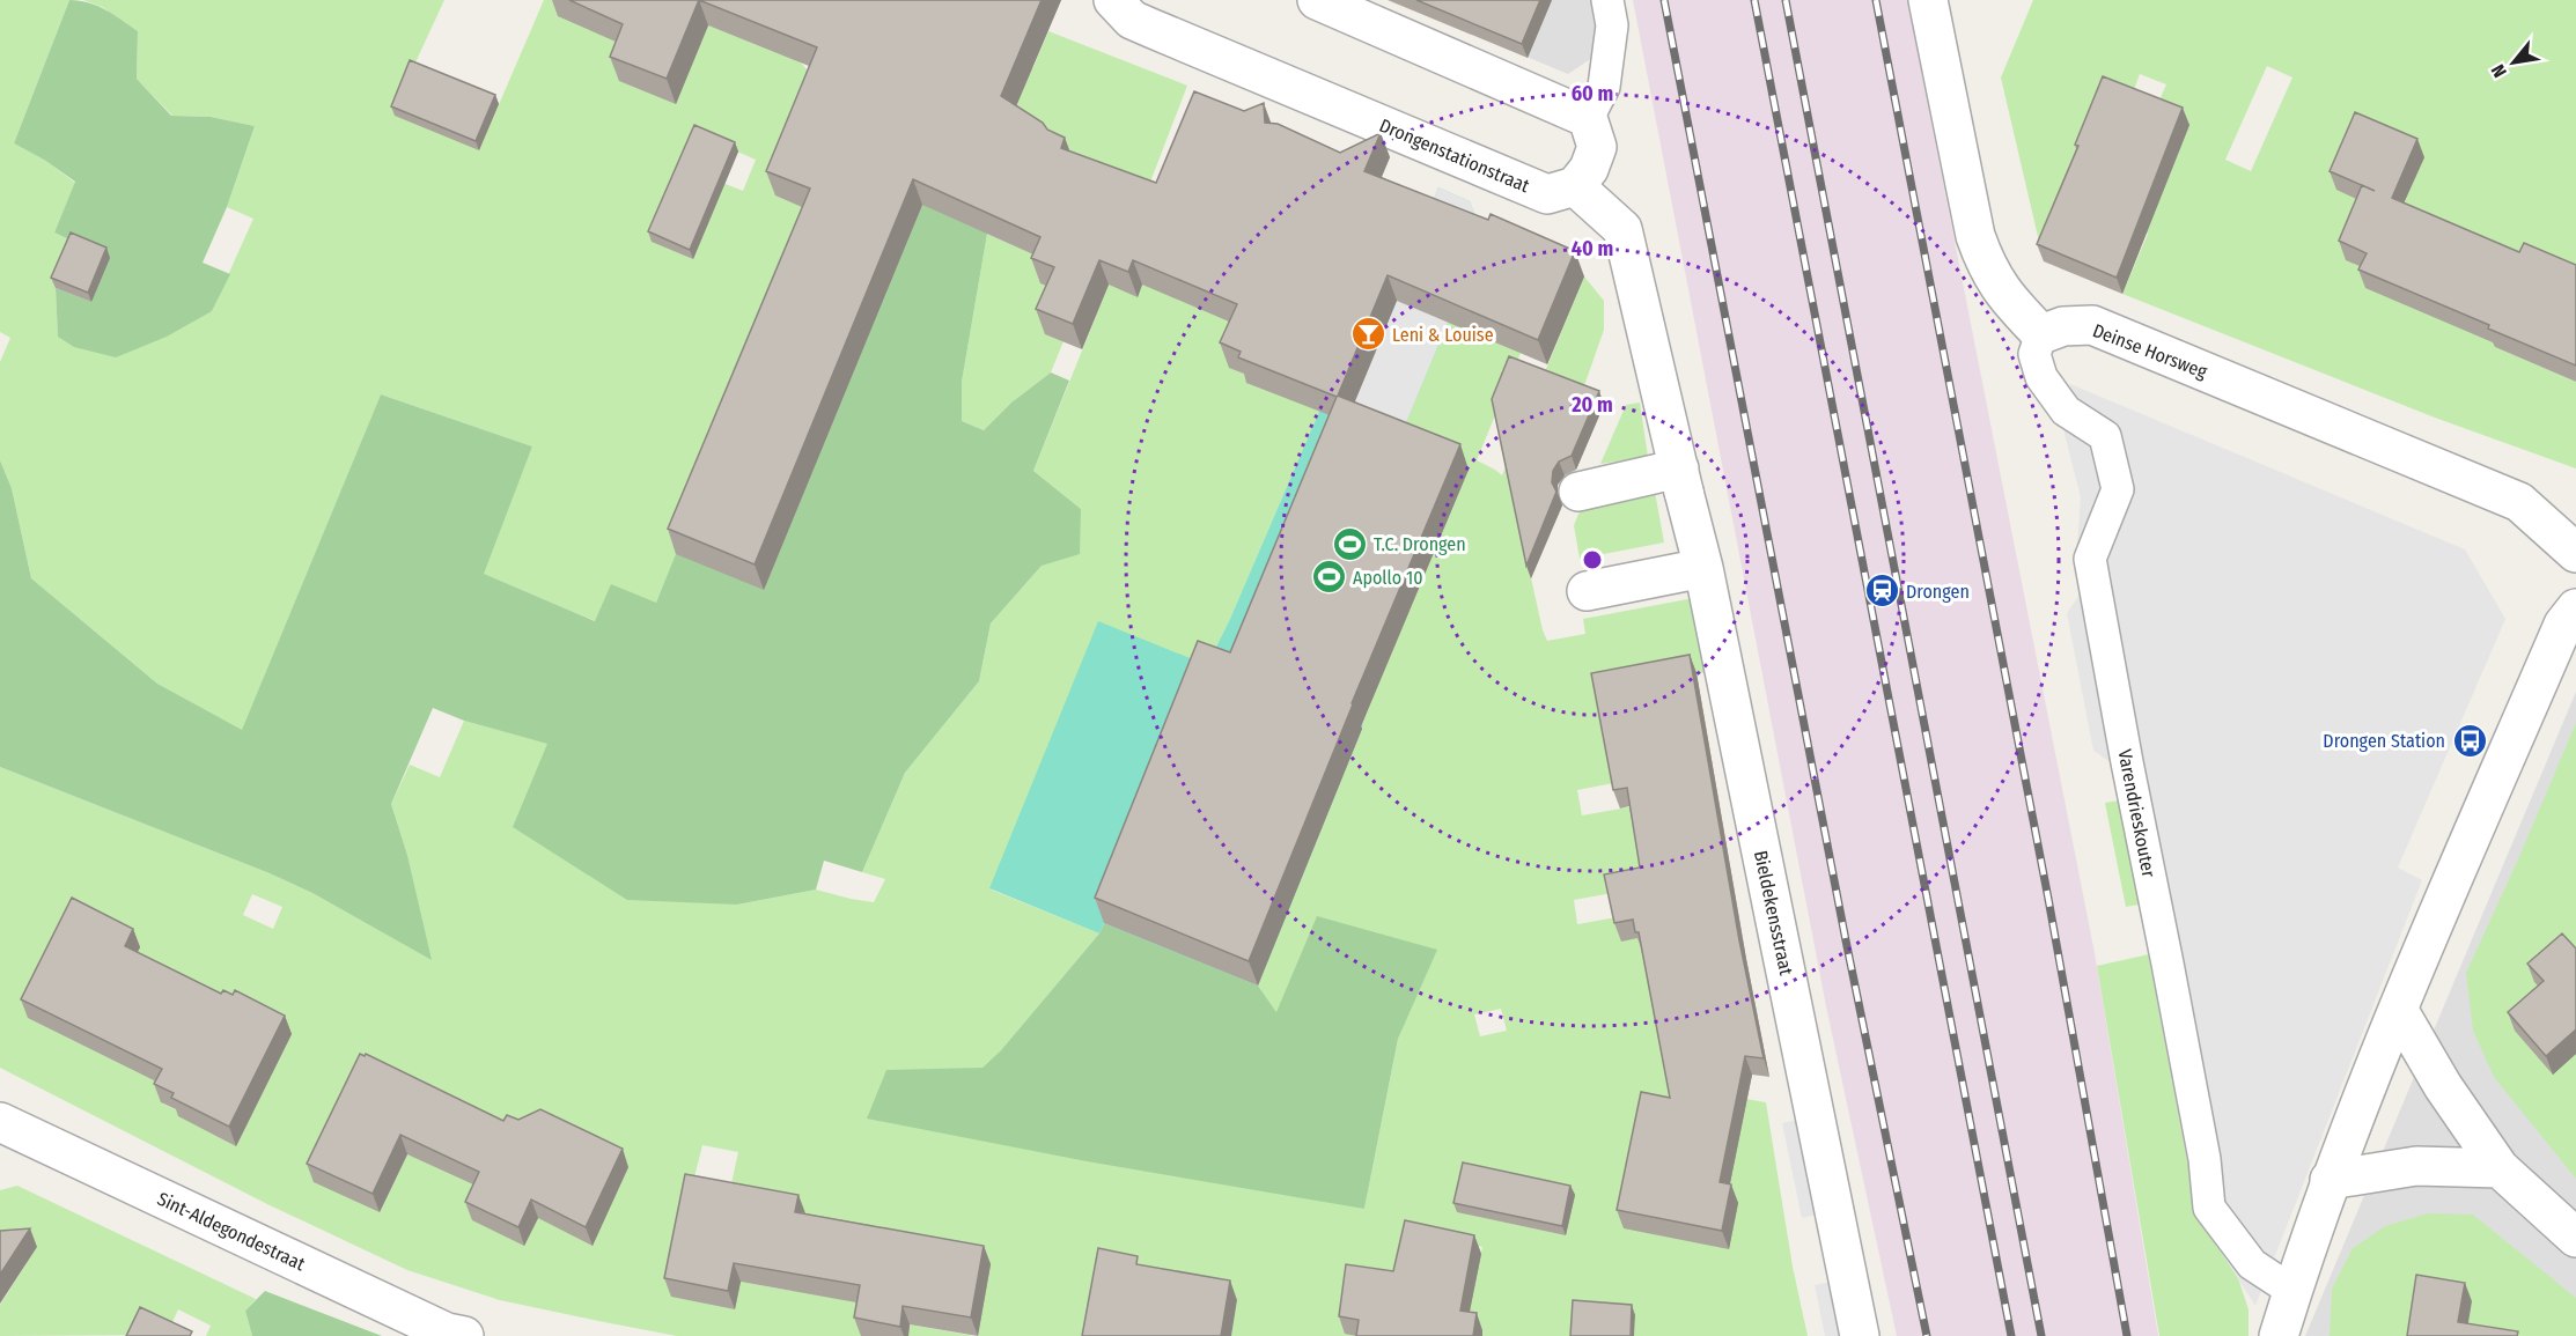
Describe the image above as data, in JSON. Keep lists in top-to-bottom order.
{
  "streets": {
    "street": [
      "Drongenstationstraat",
      "Deinse Horsweg",
      "Bieldekensstraat",
      "Sint-Aldegondestraat"
    ],
    "lane": ["Varendrieskouter"]
  },
  "crossings": [
    ["Drongenstationstraat", "Bieldekensstraat"],
    ["Deinse Horsweg", "Varendrieskouter"]
  ],
  "places": {
    "bar": ["Leni & Louise"],
    "sports": ["T.C. Drongen", "Apollo 10"],
    "station": ["Drongen"],
    "bus stop": ["Drongen Station"]
  },
  "north": "bottom left",
  "rings": ["60 m", "40 m", "20 m"]
}
